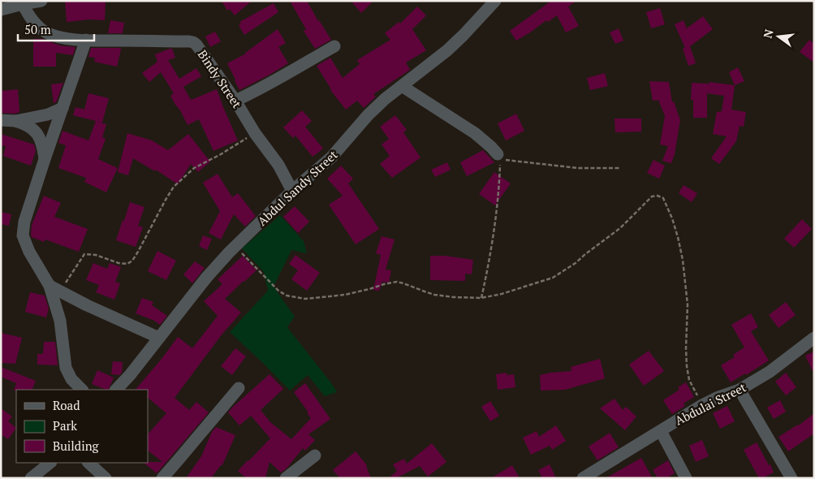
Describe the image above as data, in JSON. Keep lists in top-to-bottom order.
{
  "streets": {
    "street": ["Bindy Street", "Abdul Sandy Street", "Abdulai Street"]
  },
  "crossings": [
    ["Bindy Street", "Abdul Sandy Street"]
  ],
  "legend": ["Road", "Park", "Building"],
  "scale_bar": "50 m",
  "north": "left"
}
